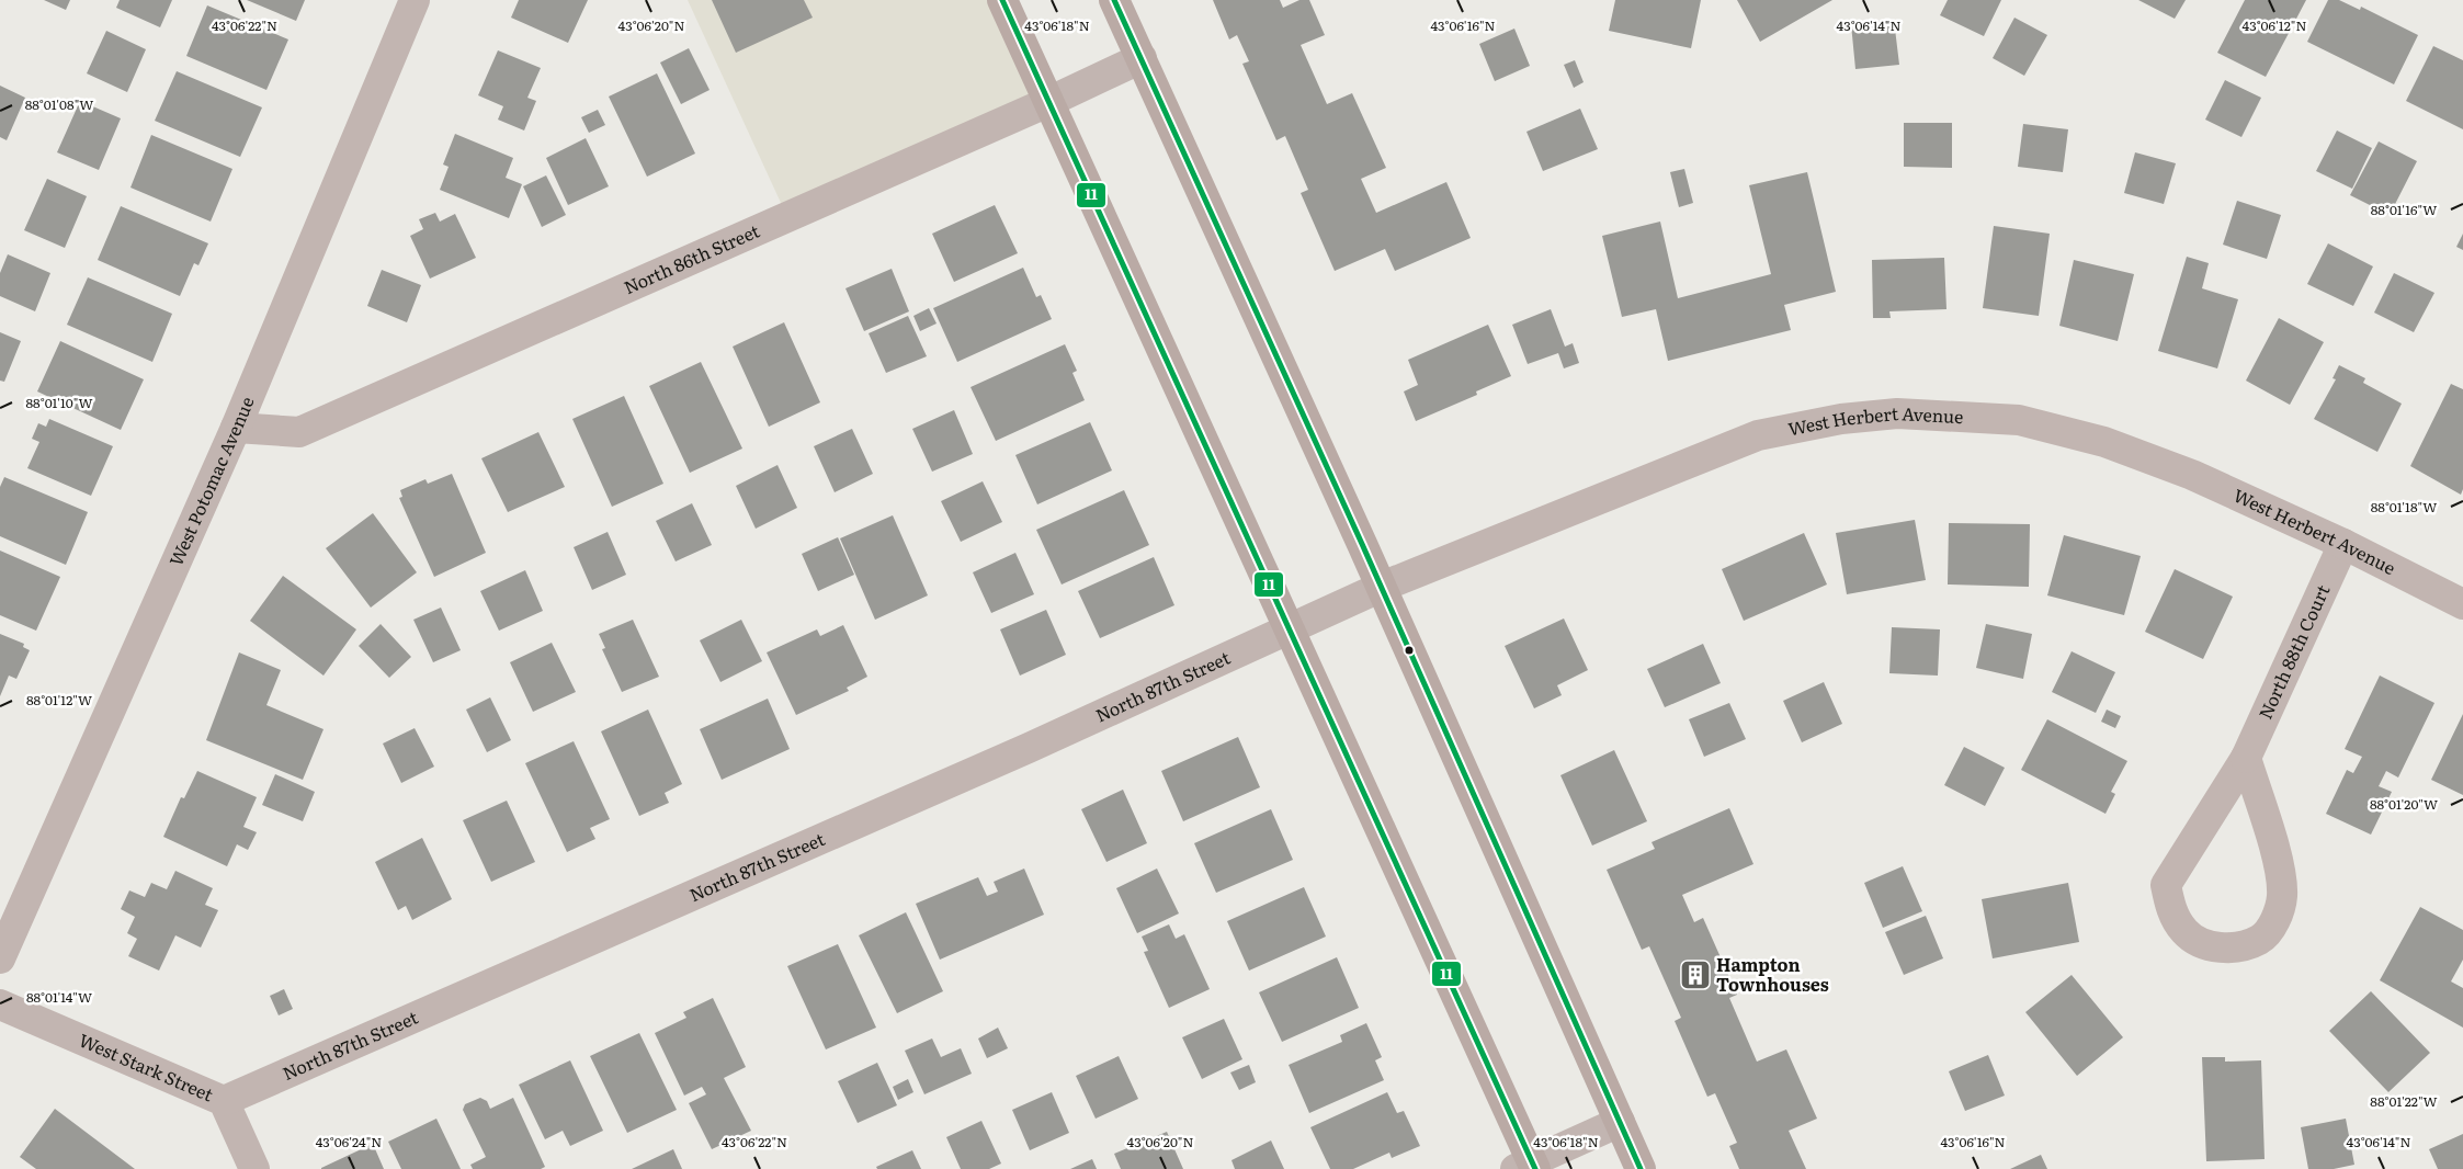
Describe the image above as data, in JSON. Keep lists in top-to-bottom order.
{
  "streets": {
    "street": [
      "North 86th Street",
      "West Herbert Avenue",
      "West Potomac Avenue",
      "North 88th Court",
      "North 87th Street",
      "West Stark Street"
    ]
  },
  "crossings": [
    ["North 86th Street", "West Potomac Avenue"],
    ["West Herbert Avenue", "North 88th Court"],
    ["West Herbert Avenue", "North 87th Street"],
    ["North 87th Street", "West Stark Street"]
  ],
  "places": {
    "building": ["Hampton Townhouses"]
  },
  "lines": ["transit line 11"],
  "coordinates": [
    "43°06'14\"N",
    "43°06'22\"N",
    "43°06'20\"N",
    "43°06'18\"N",
    "43°06'16\"N",
    "43°06'12\"N",
    "88°01'08\"W",
    "88°01'16\"W",
    "88°01'10\"W",
    "88°01'18\"W",
    "88°01'12\"W",
    "88°01'20\"W",
    "88°01'14\"W",
    "88°01'22\"W",
    "43°06'24\"N"
  ]
}
